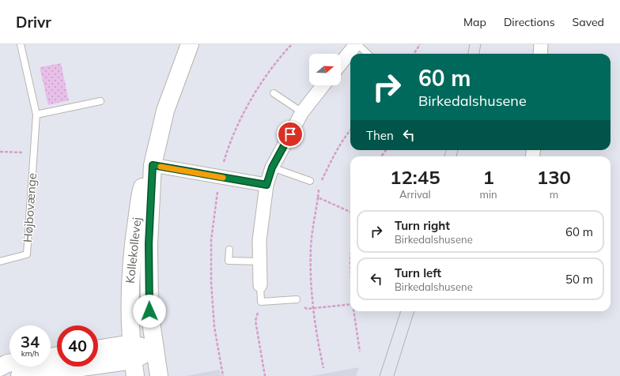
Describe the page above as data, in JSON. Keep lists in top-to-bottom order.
{
  "streets": {
    "street": ["Kollekollevej"],
    "lane": ["Højbovænge"]
  },
  "north": "right",
  "page": {
    "header": "Drivr",
    "nav": ["Map", "Directions", "Saved"],
    "turn": ["60 m", "Birkedalshusene"],
    "then": "Then",
    "eta": [
      "12:45",
      "Arrival",
      "1",
      "min",
      "130",
      "m"
    ],
    "list": [
      {
        "name": "Turn right",
        "note": "Birkedalshusene",
        "value": "60 m"
      },
      {
        "name": "Turn left",
        "note": "Birkedalshusene",
        "value": "50 m"
      }
    ],
    "speed": "34 km/h",
    "limit": "40"
  }
}
